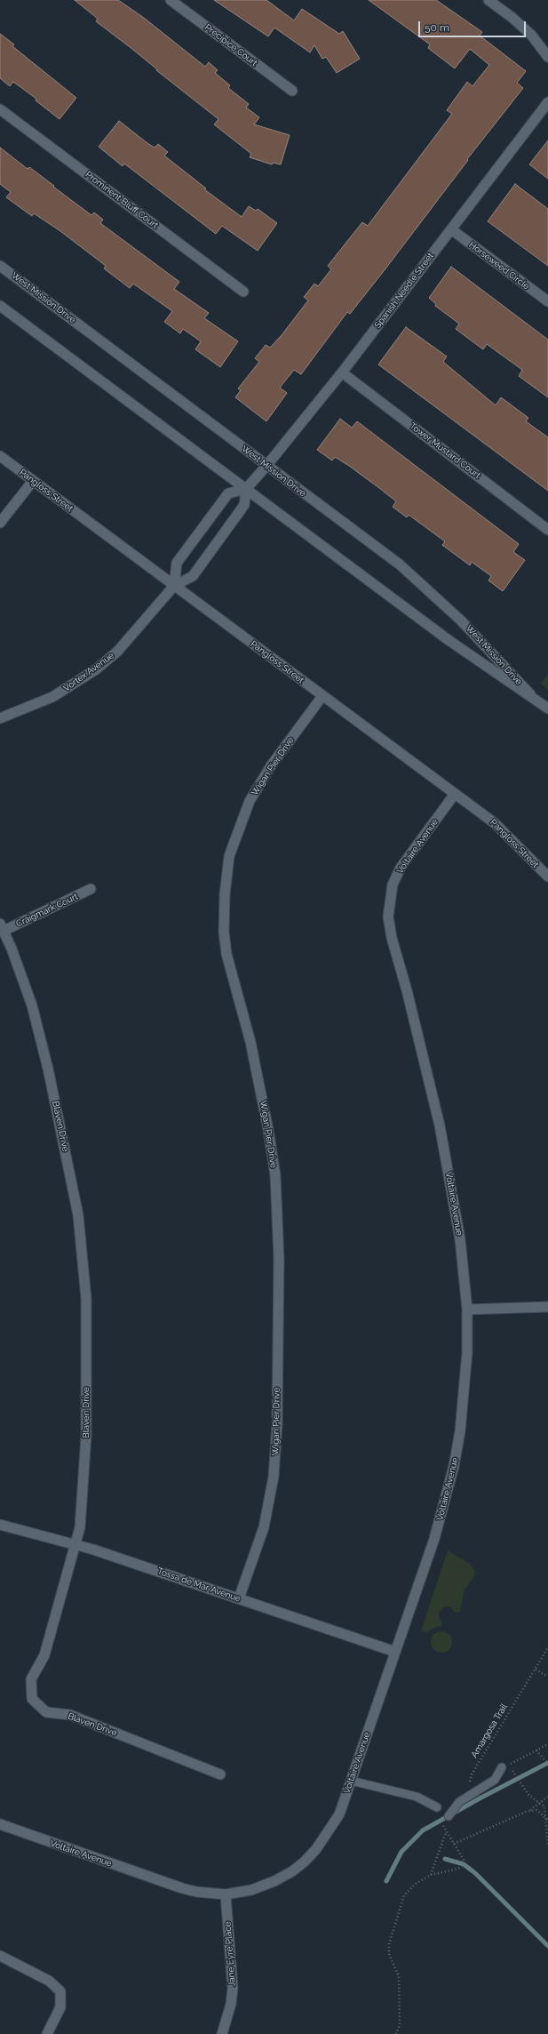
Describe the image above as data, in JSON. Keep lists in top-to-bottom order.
{
  "streets": {
    "street": [
      "Precipice Court",
      "Prominent Bluff Court",
      "Horseweed Circle",
      "Spanish Needle Street",
      "West Mission Drive",
      "Tower Mustard Court",
      "Pangloss Street",
      "Vortex Avenue",
      "Wigan Pier Drive",
      "Voltaire Avenue",
      "Craigmark Court",
      "Blaven Drive",
      "Tossa de Mar Avenue",
      "Jane Eyre Place"
    ],
    "path": ["Amargosa Trail"]
  },
  "crossings": [
    ["Horseweed Circle", "Spanish Needle Street"],
    ["Spanish Needle Street", "West Mission Drive"],
    ["Spanish Needle Street", "Tower Mustard Court"],
    ["Spanish Needle Street", "Vortex Avenue"],
    ["West Mission Drive", "Vortex Avenue"],
    ["Pangloss Street", "Vortex Avenue"],
    ["Pangloss Street", "Wigan Pier Drive"],
    ["Pangloss Street", "Voltaire Avenue"],
    ["Wigan Pier Drive", "Tossa de Mar Avenue"],
    ["Voltaire Avenue", "Tossa de Mar Avenue"],
    ["Voltaire Avenue", "Jane Eyre Place"],
    ["Craigmark Court", "Blaven Drive"],
    ["Blaven Drive", "Tossa de Mar Avenue"]
  ],
  "scale_bar": "50 m"
}
